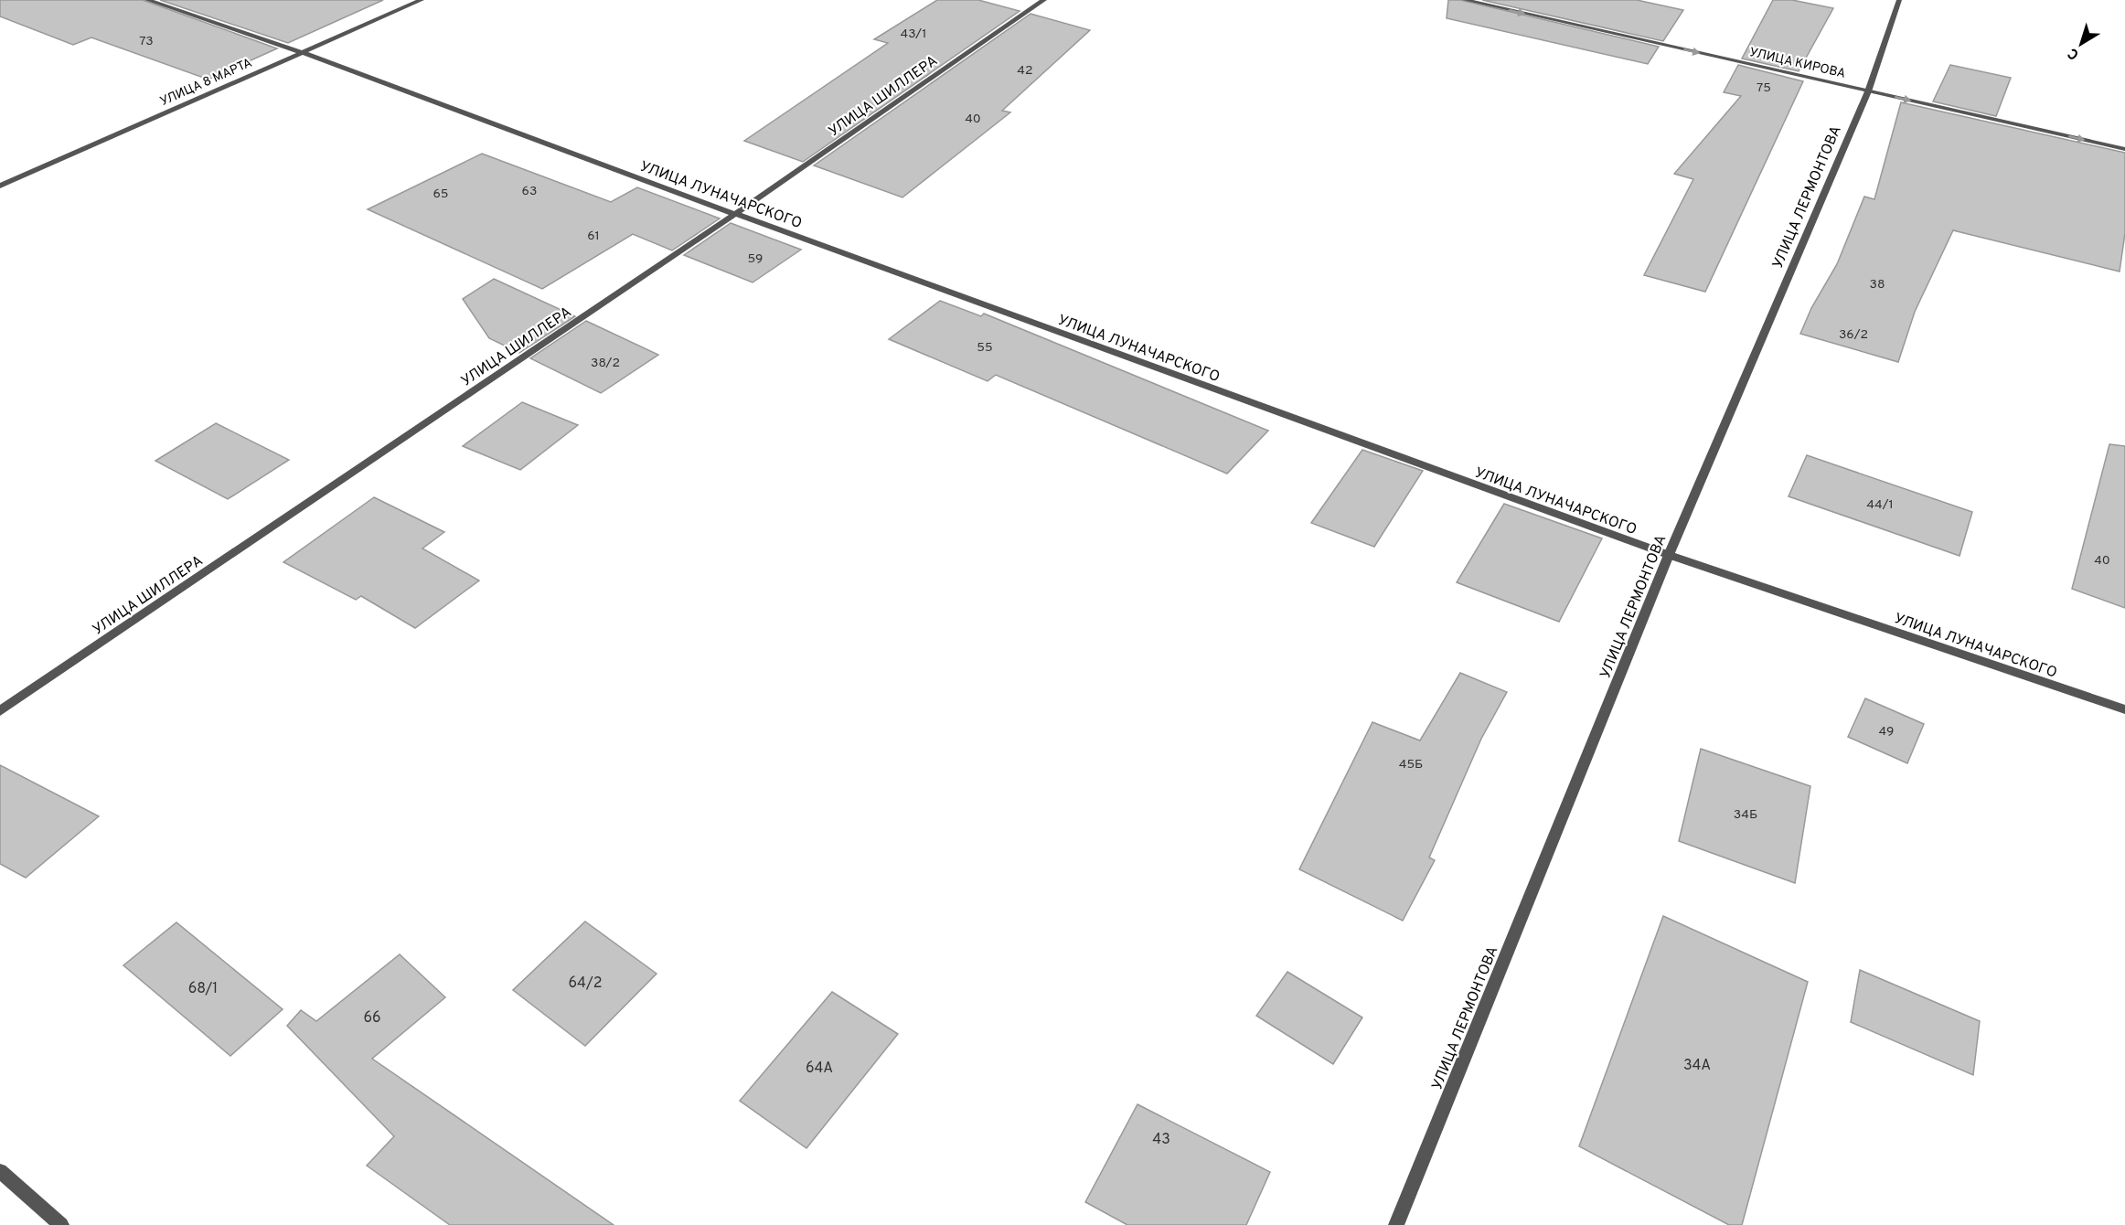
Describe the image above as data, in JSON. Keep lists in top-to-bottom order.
{
  "streets": {
    "street": [
      "УЛИЦА КИРОВА",
      "УЛИЦА 8 МАРТА",
      "УЛИЦА ШИЛЛЕРА",
      "УЛИЦА ЛУНАЧАРСКОГО",
      "УЛИЦА ЛЕРМОНТОВА"
    ]
  },
  "crossings": [
    ["УЛИЦА КИРОВА", "УЛИЦА ЛЕРМОНТОВА"],
    ["УЛИЦА 8 МАРТА", "УЛИЦА ЛУНАЧАРСКОГО"],
    ["УЛИЦА ШИЛЛЕРА", "УЛИЦА ЛУНАЧАРСКОГО"],
    ["УЛИЦА ЛУНАЧАРСКОГО", "УЛИЦА ЛЕРМОНТОВА"]
  ],
  "one_way": ["УЛИЦА КИРОВА"],
  "house_numbers": [
    "43/1",
    "73",
    "42",
    "75",
    "40",
    "63",
    "65",
    "61",
    "59",
    "38",
    "36/2",
    "55",
    "38/2",
    "44/1",
    "40",
    "49",
    "45Б",
    "34Б",
    "64/2",
    "68/1",
    "66",
    "34А",
    "64А",
    "43"
  ],
  "north": "bottom left"
}
